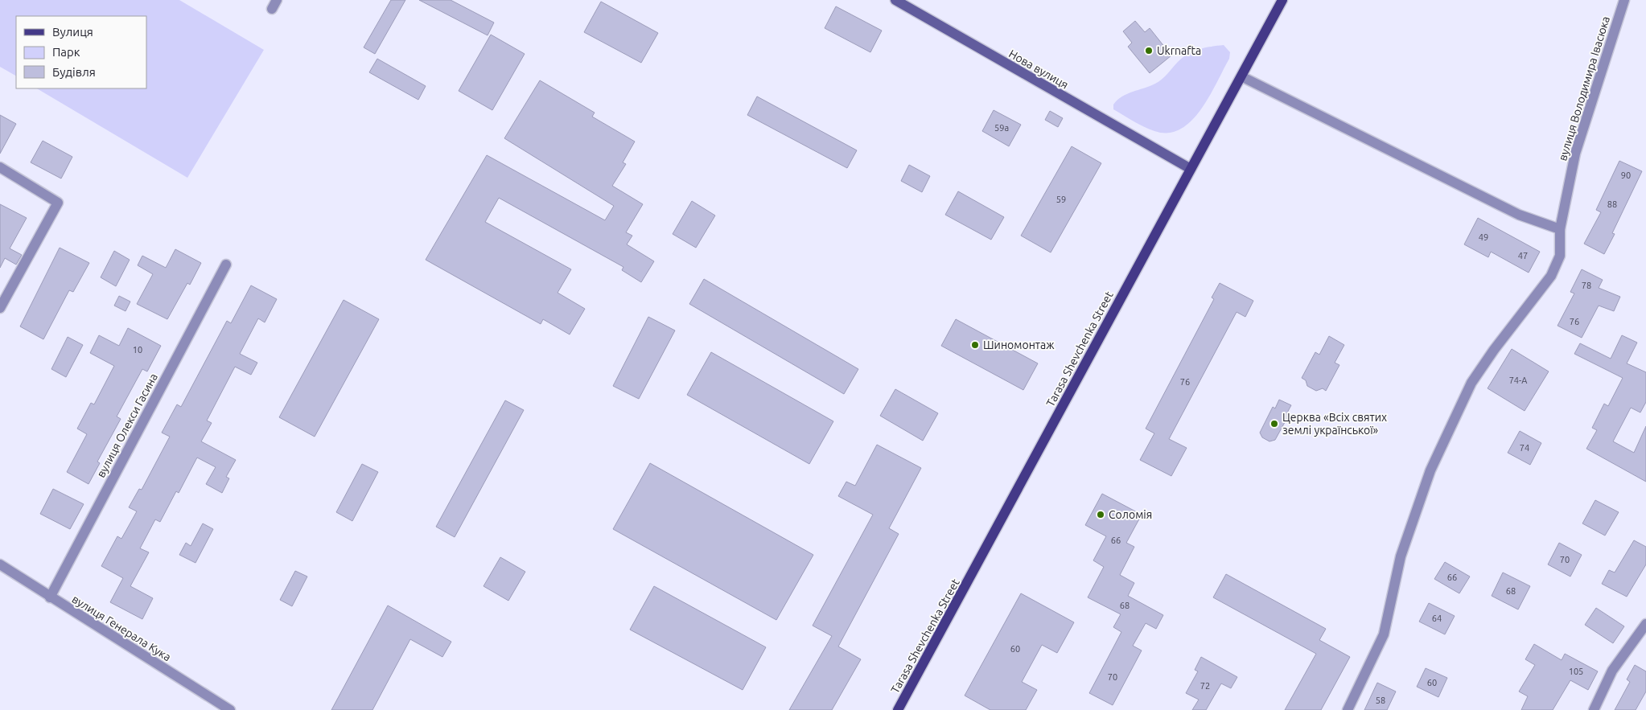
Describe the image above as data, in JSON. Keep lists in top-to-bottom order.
{
  "streets": {
    "main road": ["Tarasa Shevchenka Street"],
    "street": [
      "Нова вулиця",
      "вулиця Володимира Івасюка",
      "вулиця Олекси Гасина",
      "вулиця Генерала Кука"
    ]
  },
  "crossings": [
    ["Нова вулиця", "Tarasa Shevchenka Street"],
    ["вулиця Олекси Гасина", "вулиця Генерала Кука"]
  ],
  "places": [
    "Ukrnafta",
    "Шиномонтаж",
    "Церква «Всіх святих землі української»",
    "Соломiя"
  ],
  "house_numbers": [
    "59а",
    "90",
    "59",
    "88",
    "49",
    "47",
    "78",
    "76",
    "10",
    "74-А",
    "76",
    "74",
    "66",
    "70",
    "66",
    "68",
    "68",
    "64",
    "60",
    "105",
    "70",
    "60",
    "72",
    "58"
  ],
  "legend": ["Вулиця", "Парк", "Будівля"]
}
